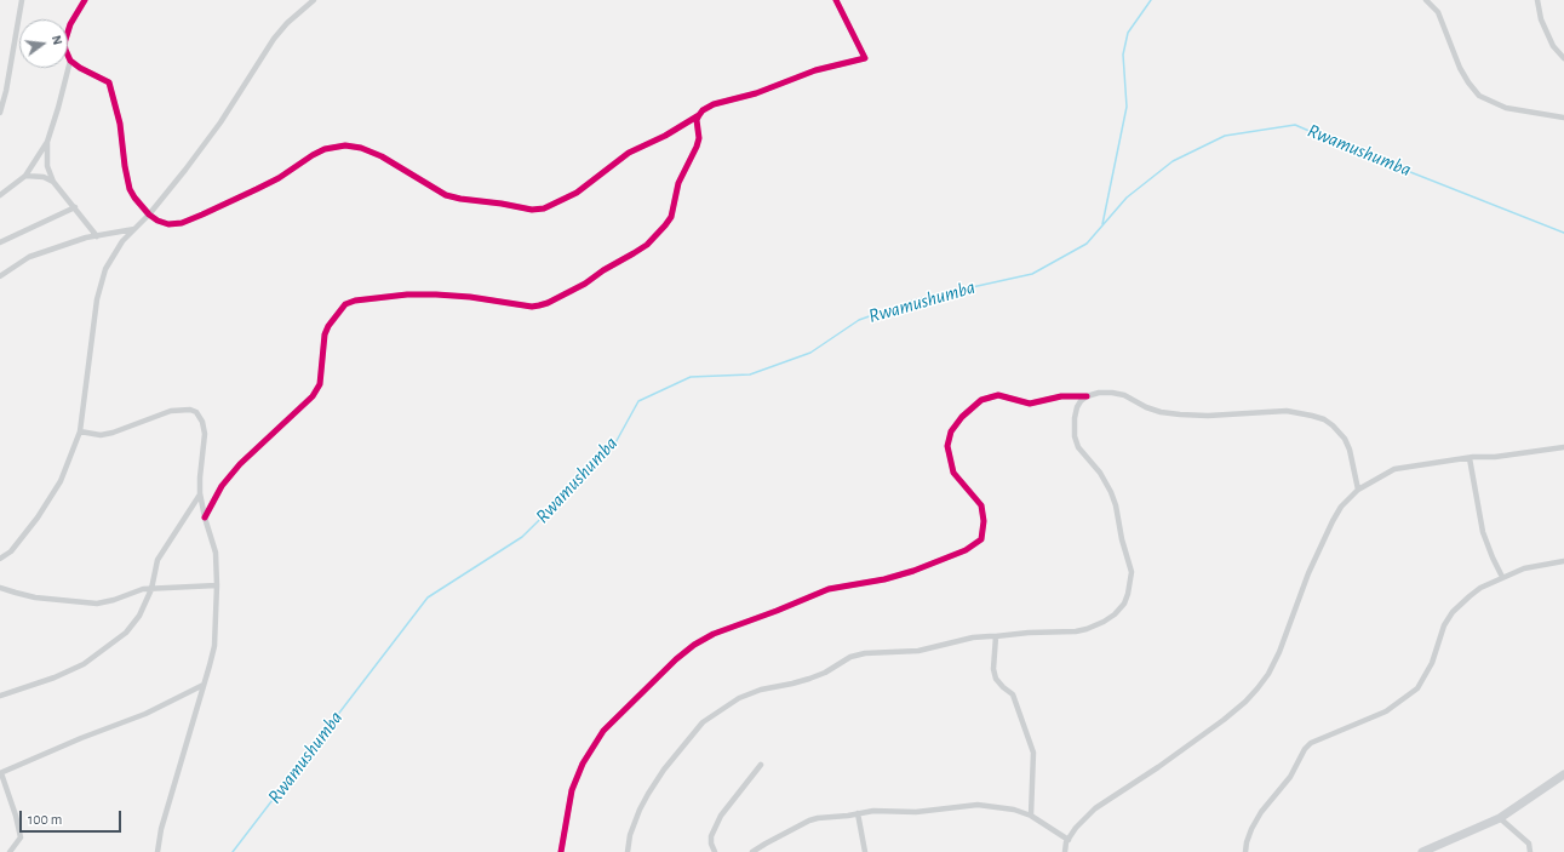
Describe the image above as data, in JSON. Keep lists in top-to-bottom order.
{
  "water": ["Rwamushumba"],
  "scale_bar": "100 m",
  "north": "right"
}
